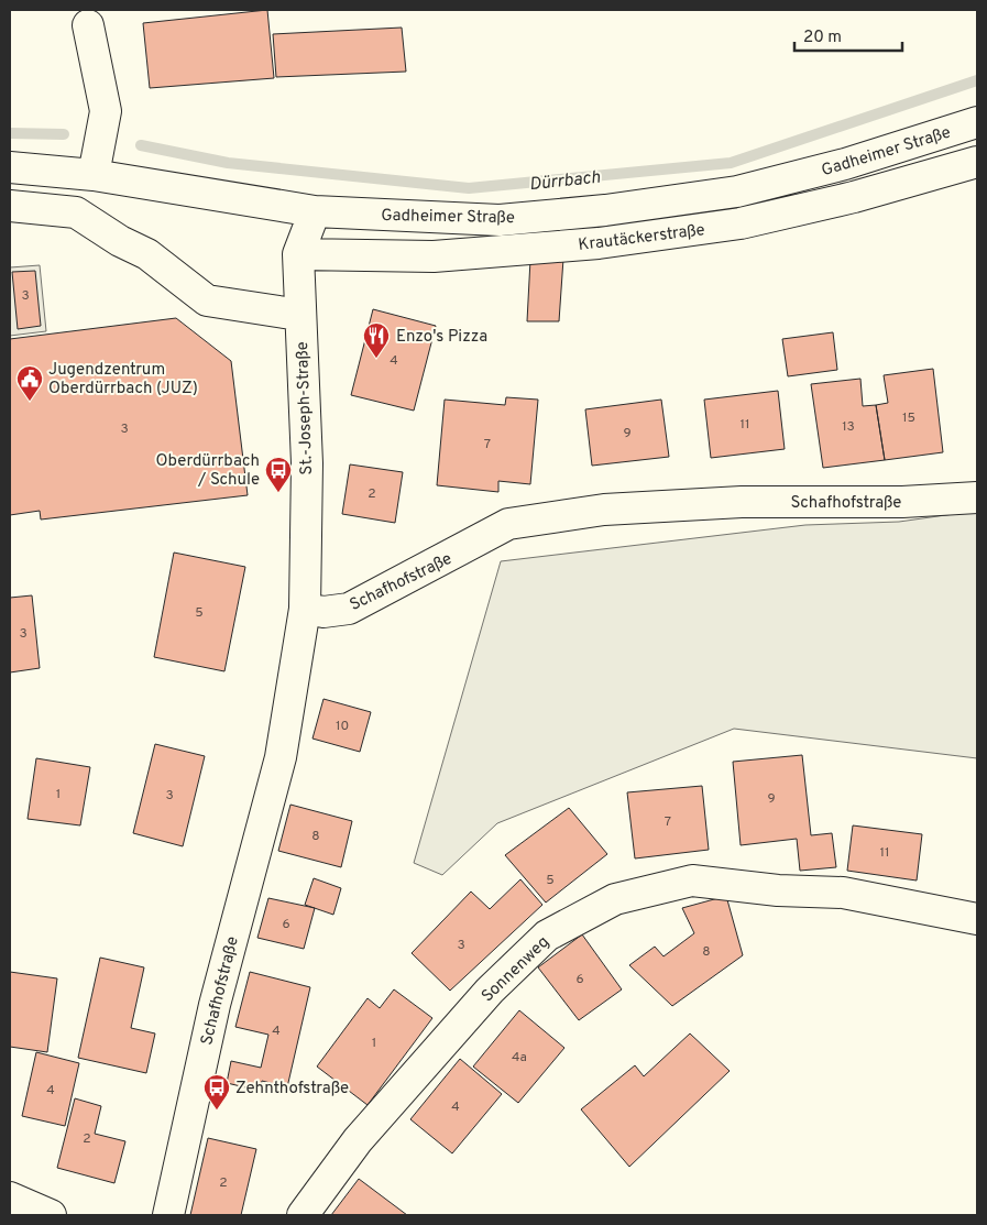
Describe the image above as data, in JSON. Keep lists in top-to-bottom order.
{
  "streets": {
    "street": [
      "Gadheimer Straße",
      "Krautäckerstraße",
      "St.-Joseph-Straße",
      "Schafhofstraße",
      "Sonnenweg"
    ]
  },
  "crossings": [
    ["Gadheimer Straße", "St.-Joseph-Straße"],
    ["Krautäckerstraße", "St.-Joseph-Straße"],
    ["St.-Joseph-Straße", "Schafhofstraße"]
  ],
  "water": ["Dürrbach"],
  "places": {
    "restaurant": ["Enzo's Pizza"],
    "public building": ["Jugendzentrum Oberdürrbach (JUZ)"],
    "bus stop": ["Oberdürrbach / Schule", "Zehnthofstraße"]
  },
  "house_numbers": [
    "3",
    "4",
    "15",
    "11",
    "13",
    "3",
    "9",
    "7",
    "2",
    "5",
    "3",
    "10",
    "1",
    "3",
    "9",
    "7",
    "8",
    "11",
    "5",
    "6",
    "3",
    "8",
    "6",
    "4",
    "1",
    "4a",
    "4",
    "4",
    "2",
    "2"
  ],
  "scale_bar": "20 m"
}
